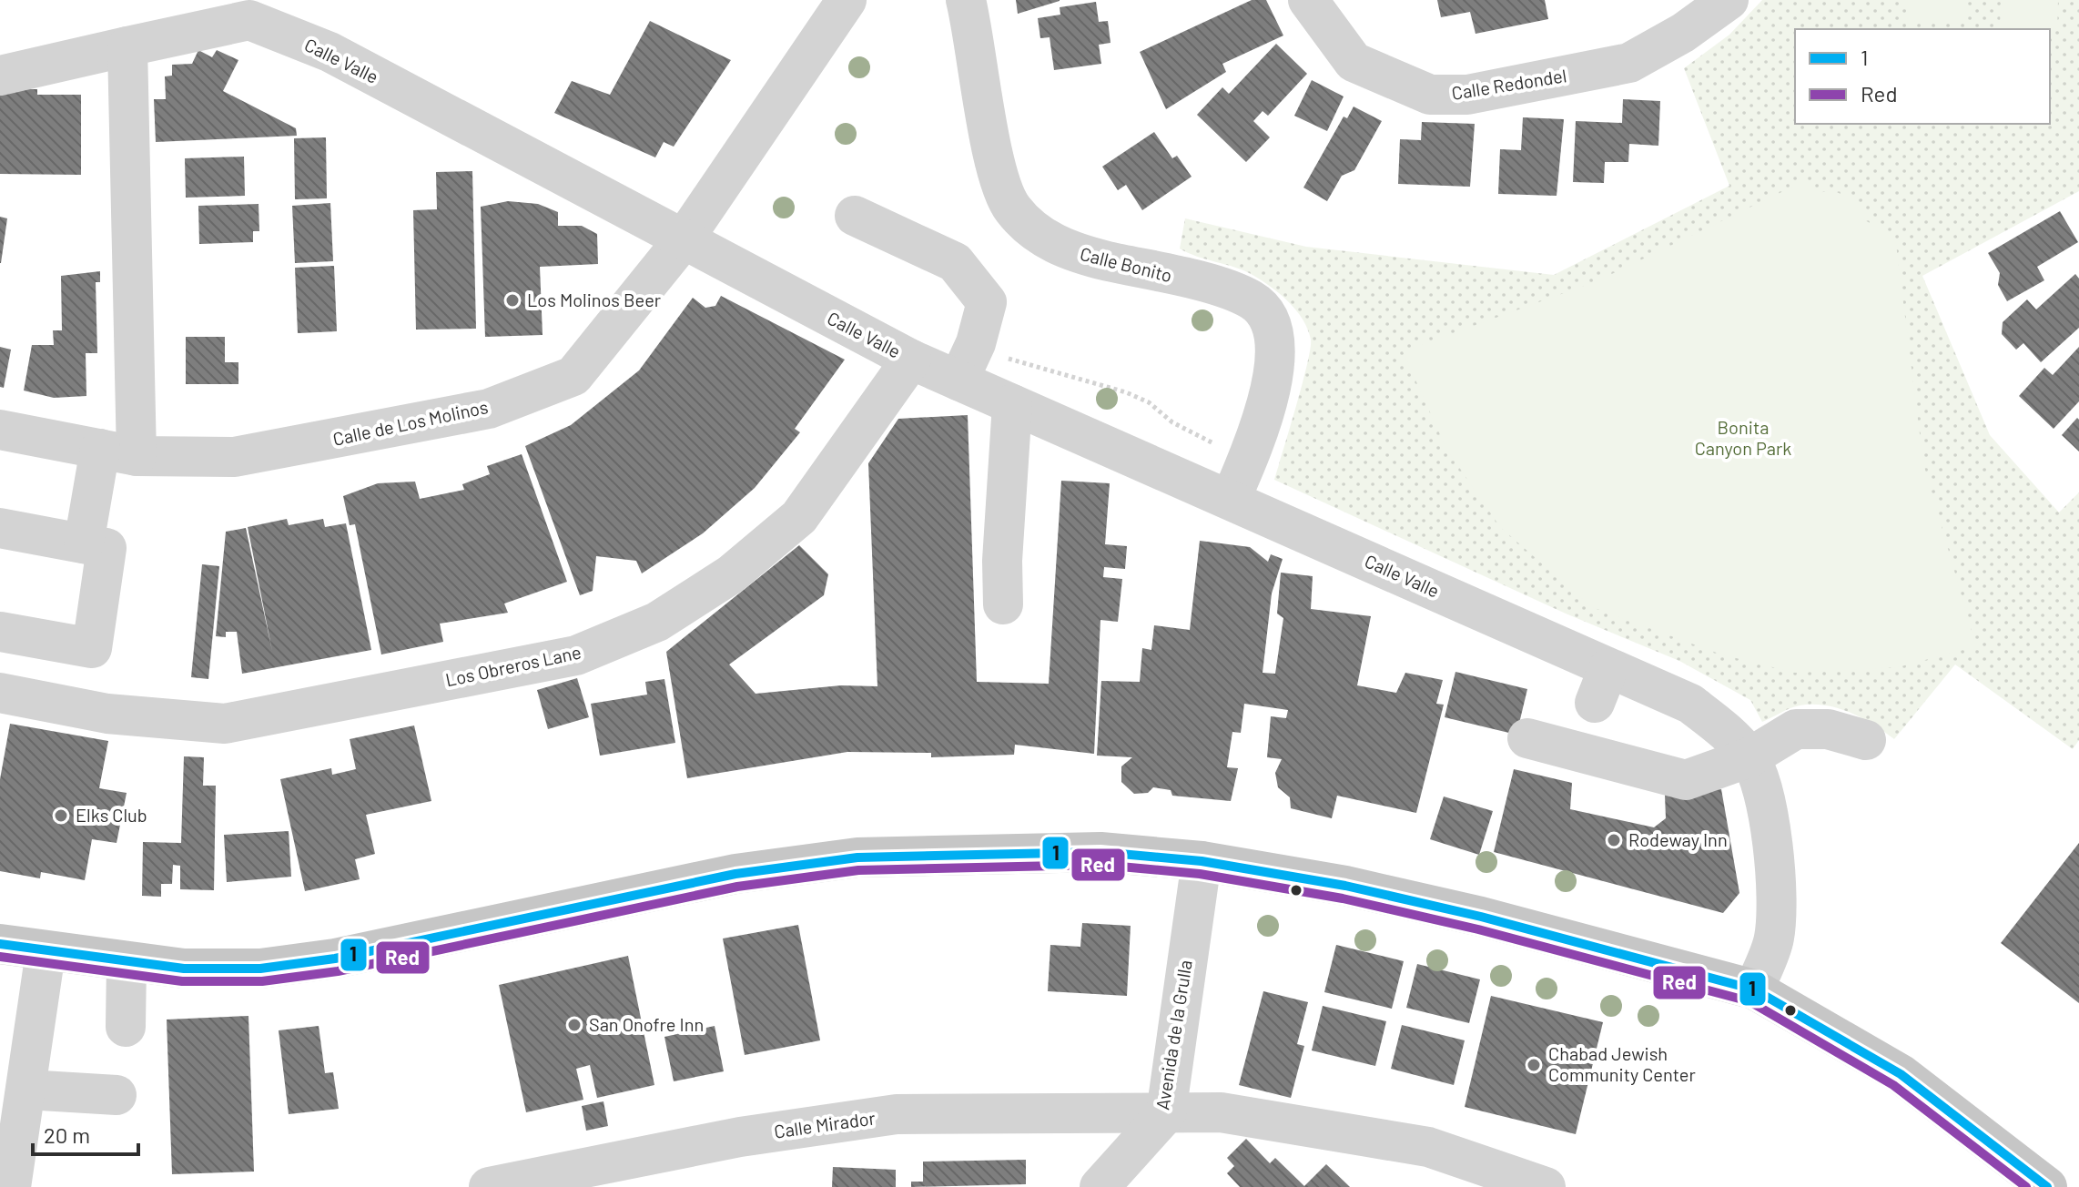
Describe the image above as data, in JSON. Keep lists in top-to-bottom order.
{
  "streets": {
    "street": [
      "Calle Valle",
      "Calle Redondel",
      "Calle Bonito",
      "Calle de Los Molinos",
      "Los Obreros Lane",
      "Avenida de la Grulla",
      "Calle Mirador"
    ]
  },
  "crossings": [
    ["Calle Valle", "Calle Bonito"],
    ["Calle Valle", "Calle de Los Molinos"],
    ["Calle Valle", "Los Obreros Lane"],
    ["Avenida de la Grulla", "Calle Mirador"]
  ],
  "parks": ["Bonita Canyon Park"],
  "places": [
    "Los Molinos Beer",
    "Elks Club",
    "Rodeway Inn",
    "San Onofre Inn",
    "Chabad Jewish Community Center"
  ],
  "lines": ["transit line 1", "transit line Red"],
  "legend": ["1", "Red"],
  "scale_bar": "20 m"
}
